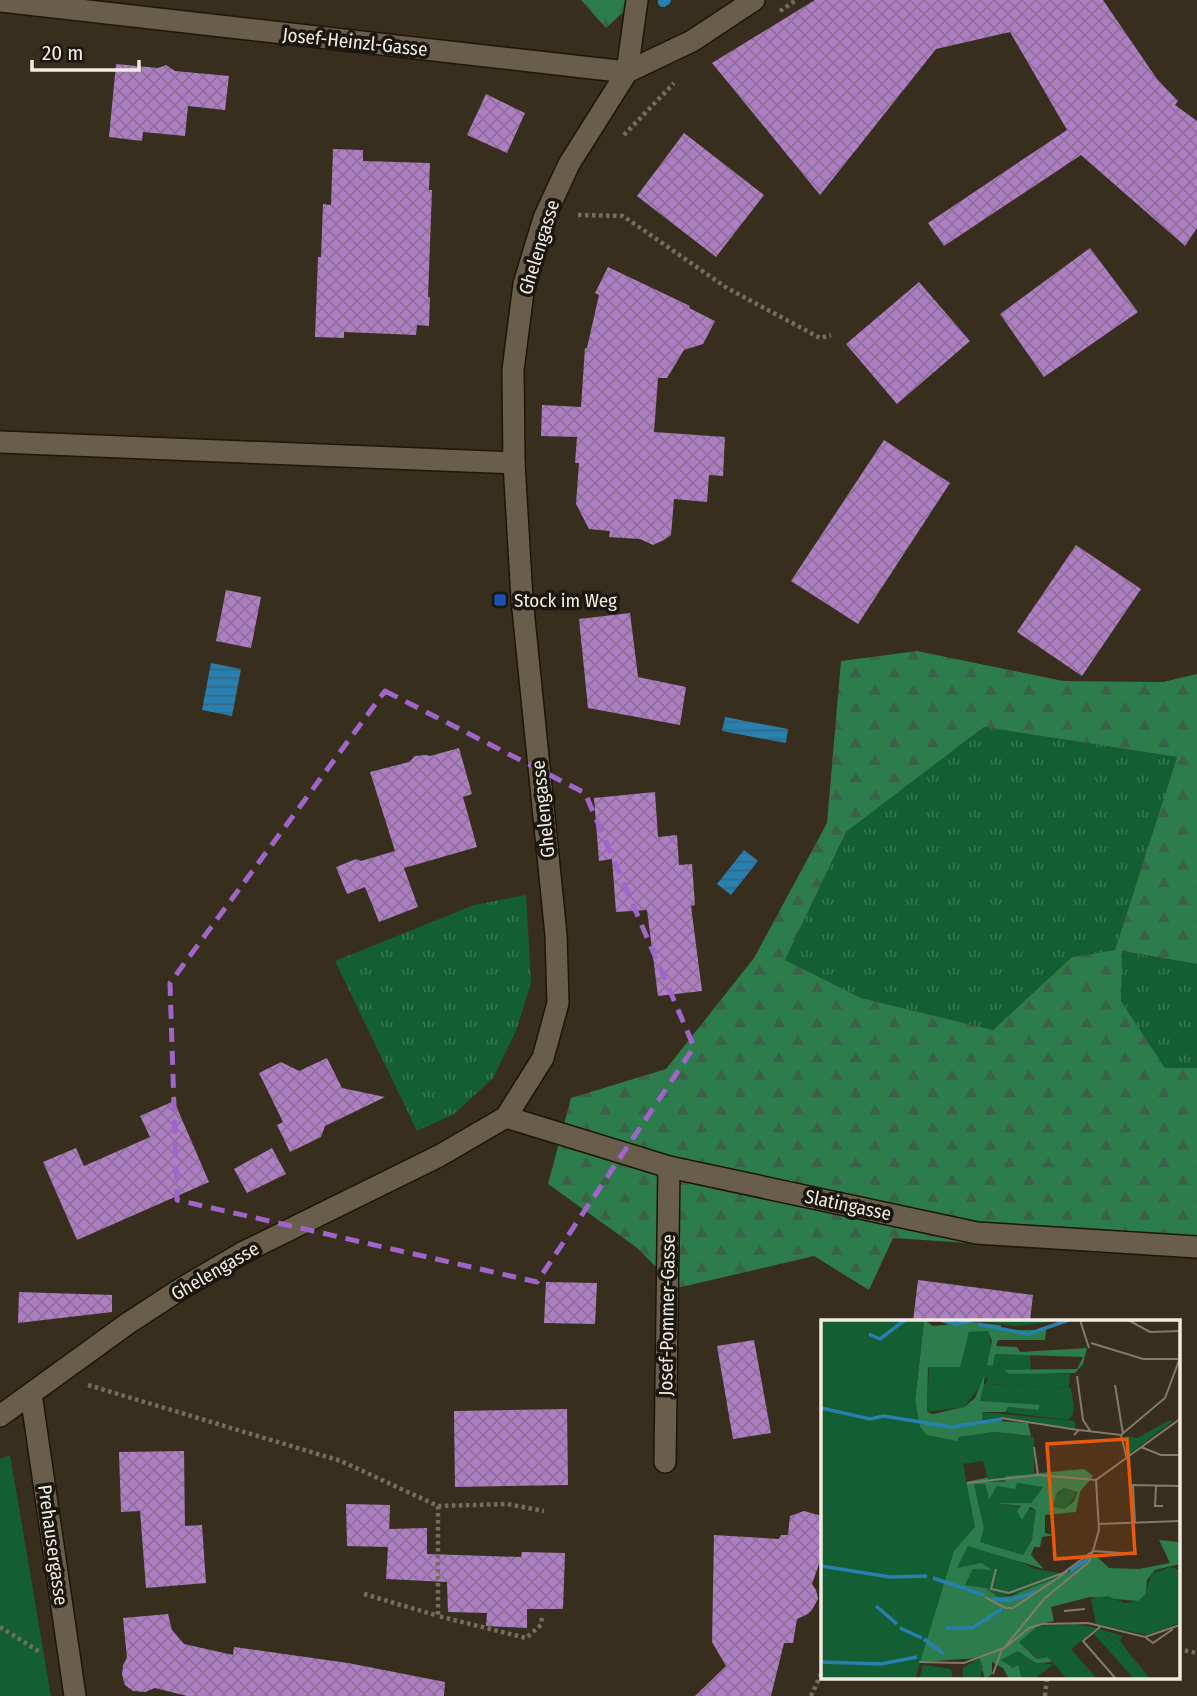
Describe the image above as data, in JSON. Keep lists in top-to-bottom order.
{
  "streets": {
    "street": [
      "Josef-Heinzl-Gasse",
      "Ghelengasse",
      "Slatingasse",
      "Josef-Pommer-Gasse",
      "Prehausergasse"
    ]
  },
  "crossings": [
    ["Josef-Heinzl-Gasse", "Ghelengasse"],
    ["Ghelengasse", "Slatingasse"],
    ["Ghelengasse", "Prehausergasse"],
    ["Slatingasse", "Josef-Pommer-Gasse"]
  ],
  "places": {
    "transit": ["Stock im Weg"]
  },
  "scale_bar": "20 m"
}
